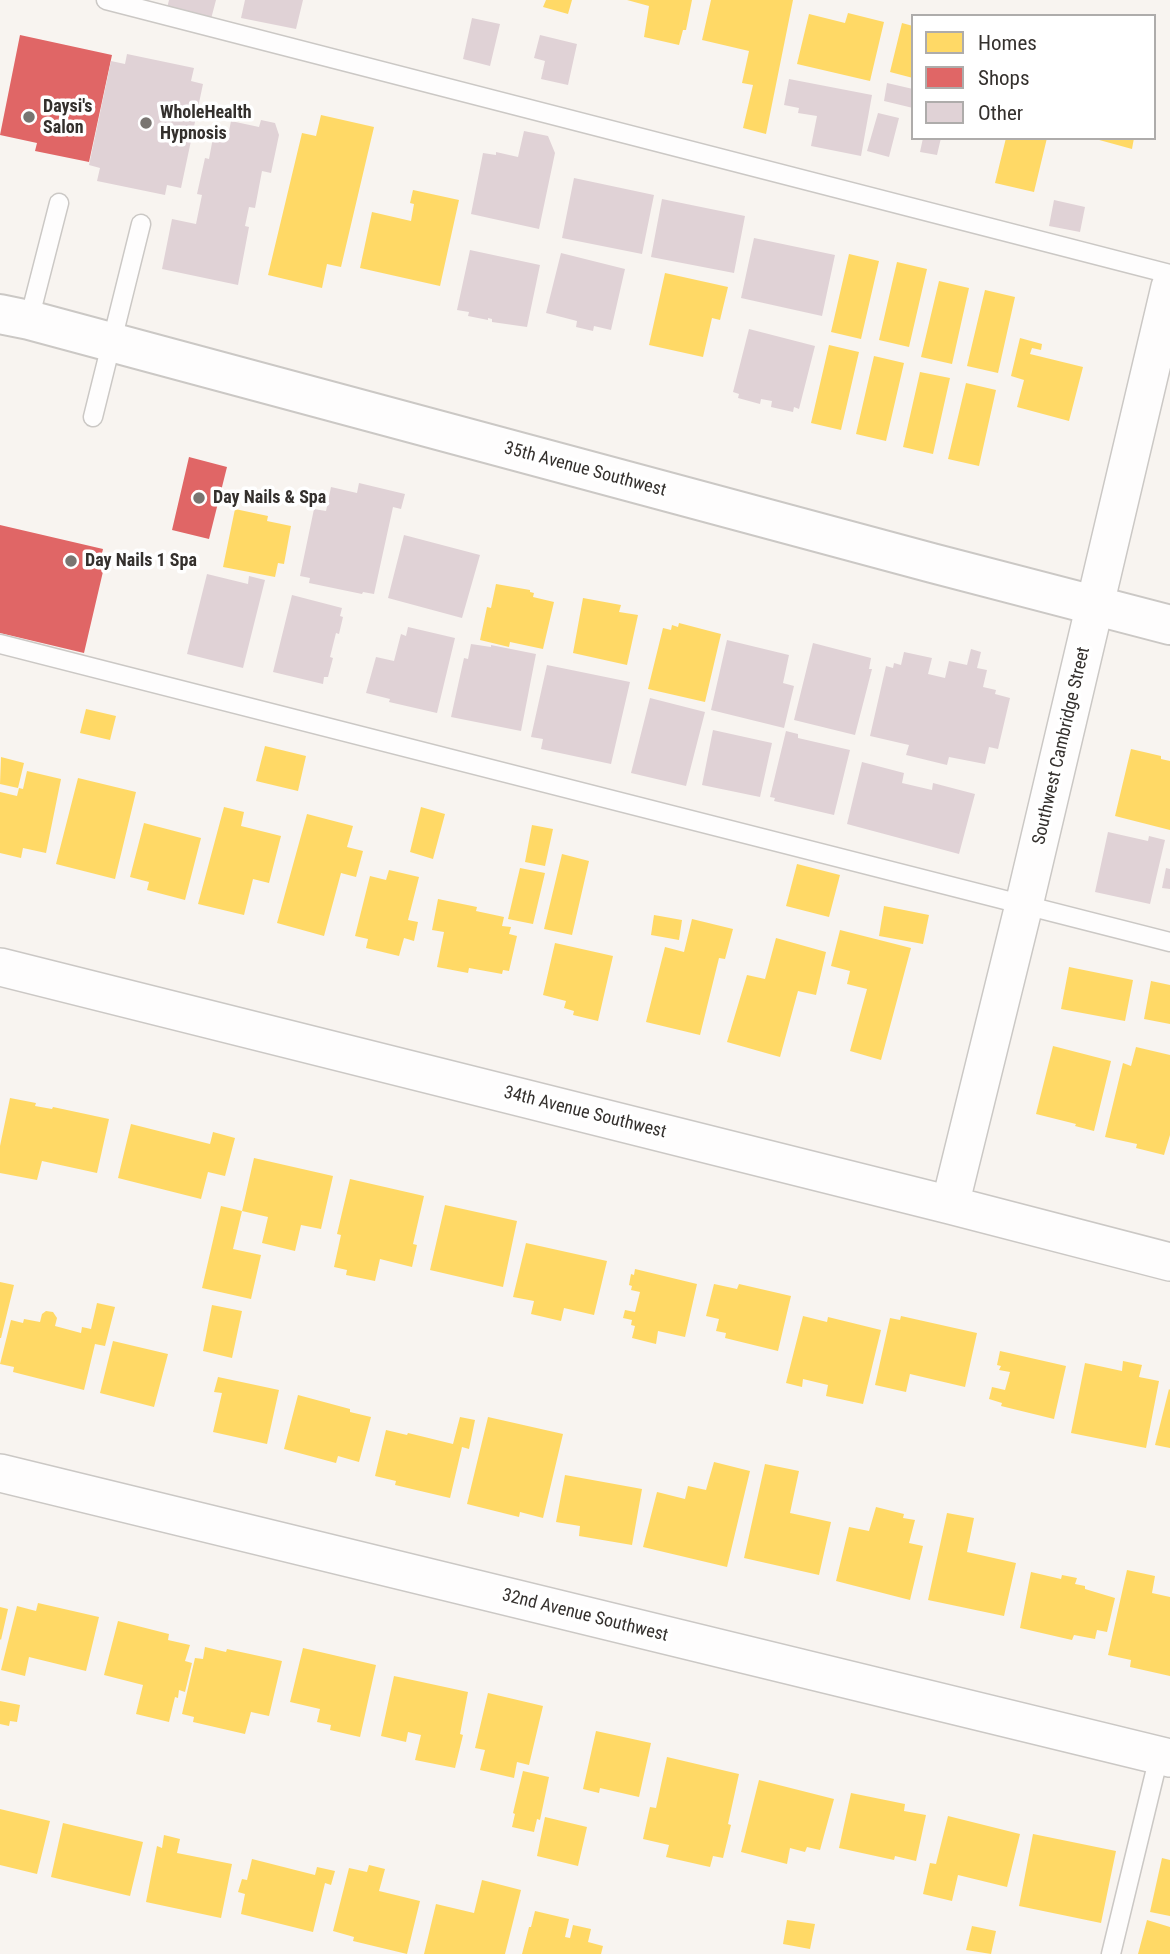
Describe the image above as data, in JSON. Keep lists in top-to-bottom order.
{
  "streets": {
    "main road": ["35th Avenue Southwest"],
    "street": ["Southwest Cambridge Street", "34th Avenue Southwest", "32nd Avenue Southwest"]
  },
  "crossings": [
    ["35th Avenue Southwest", "Southwest Cambridge Street"],
    ["Southwest Cambridge Street", "34th Avenue Southwest"]
  ],
  "places": [
    "Daysi's Salon",
    "WholeHealth Hypnosis",
    "Day Nails & Spa",
    "Day Nails 1 Spa"
  ],
  "legend": ["Homes", "Shops", "Other"]
}
